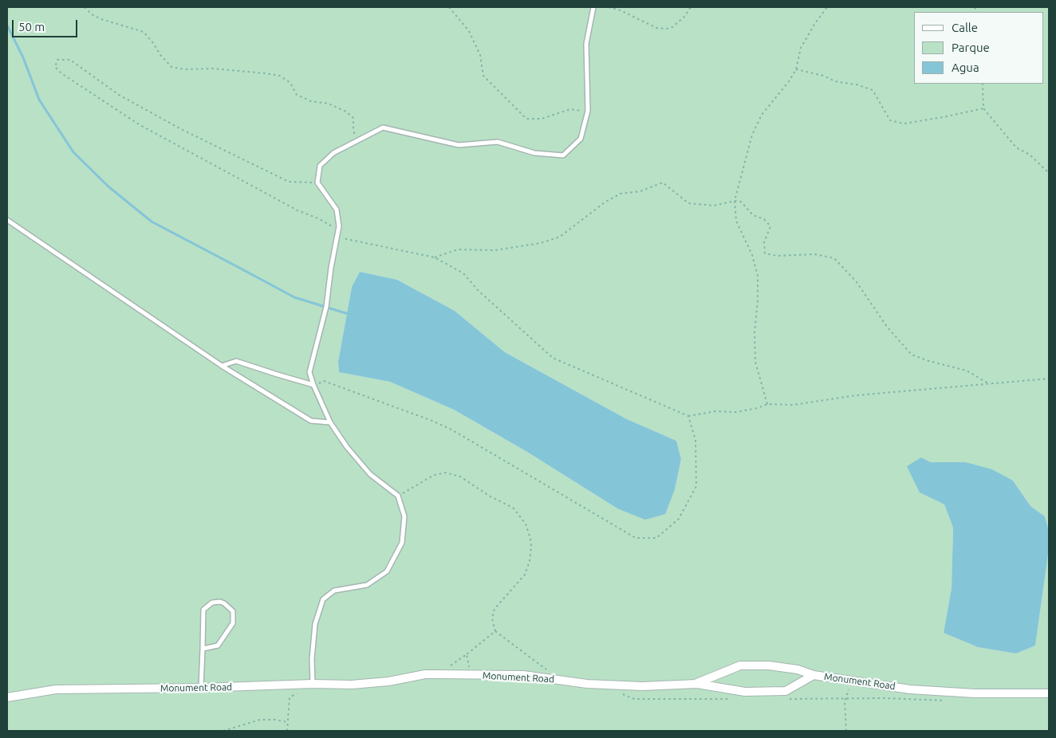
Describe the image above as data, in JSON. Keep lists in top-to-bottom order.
{
  "streets": {
    "street": ["Monument Road"]
  },
  "legend": ["Calle", "Parque", "Agua"],
  "scale_bar": "50 m"
}
